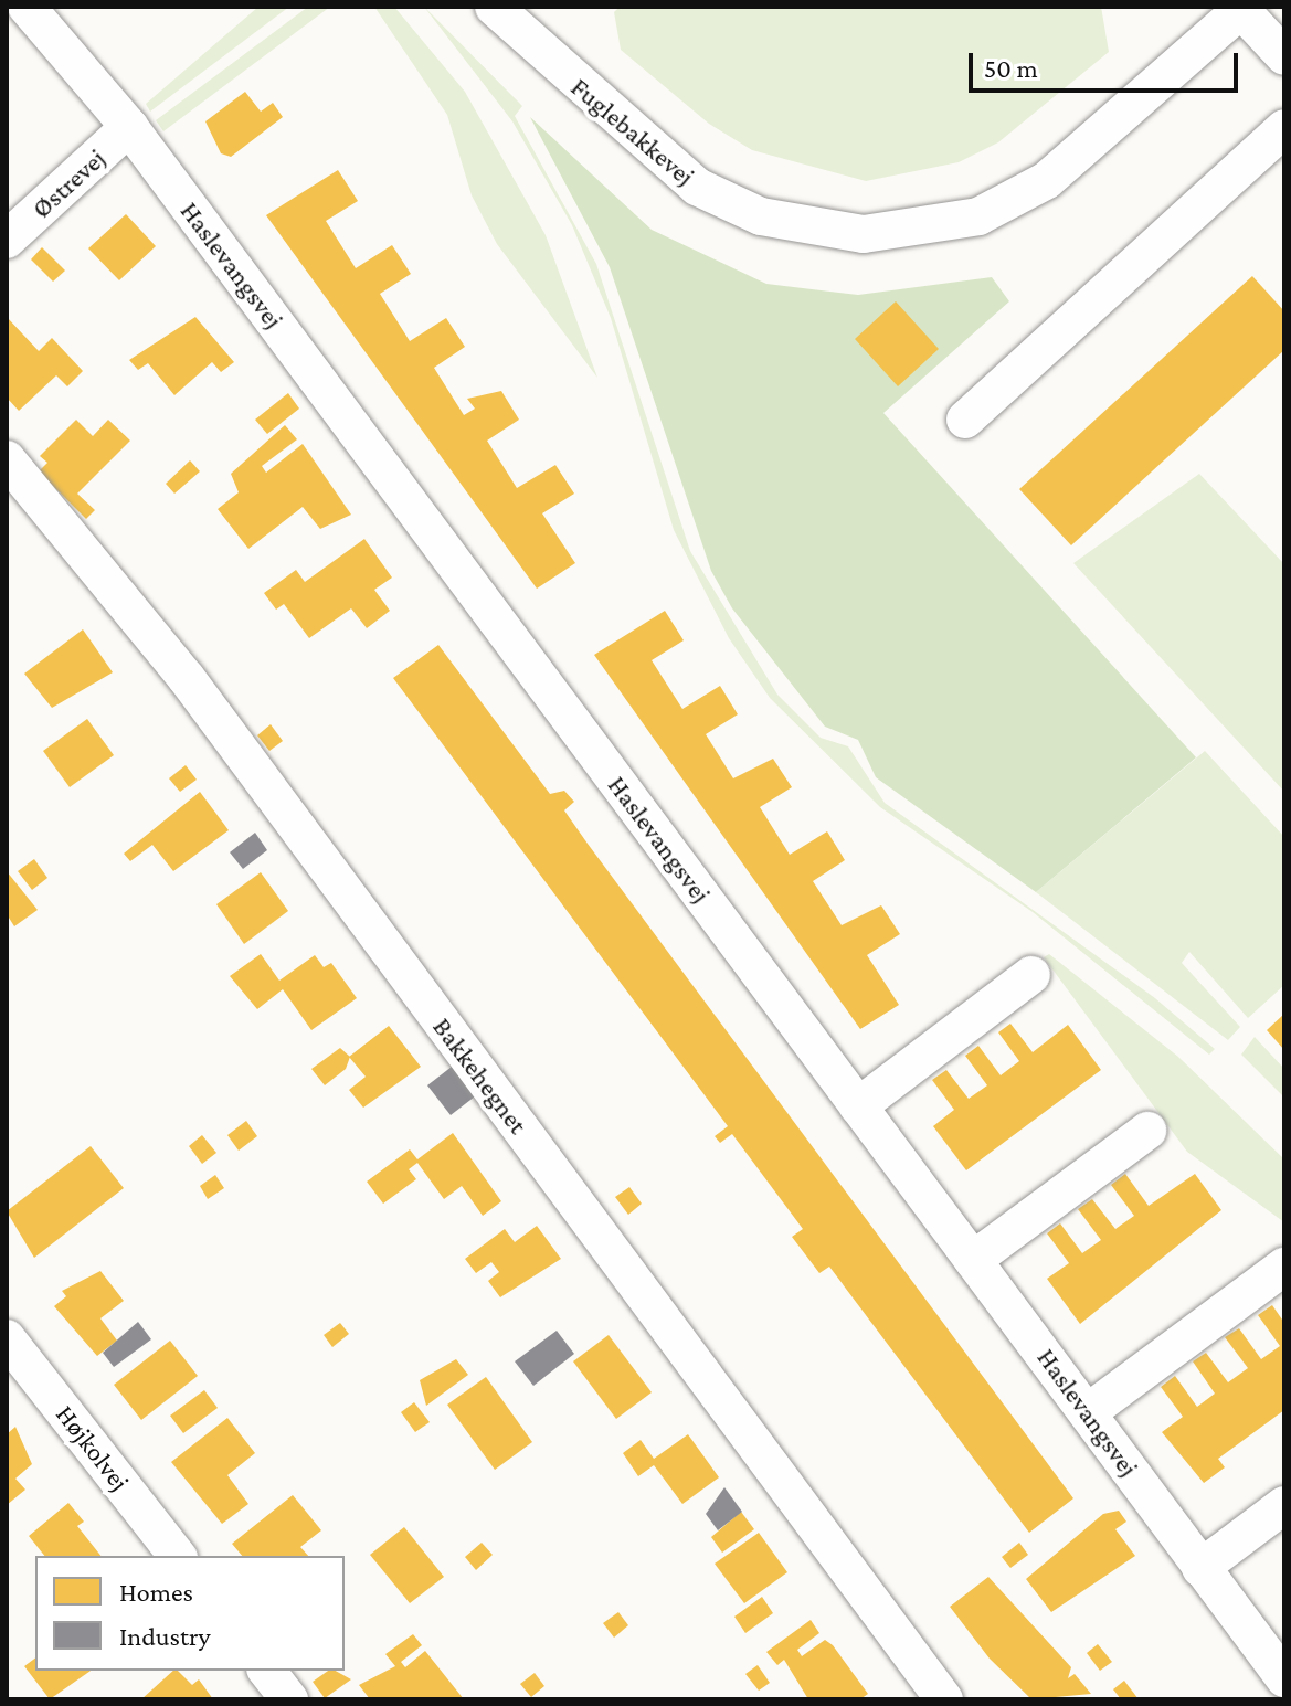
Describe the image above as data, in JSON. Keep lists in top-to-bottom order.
{
  "streets": {
    "street": [
      "Fuglebakkevej",
      "Østrevej",
      "Haslevangsvej",
      "Bakkehegnet",
      "Højkolvej"
    ]
  },
  "crossings": [
    ["Østrevej", "Haslevangsvej"]
  ],
  "legend": ["Homes", "Industry"],
  "scale_bar": "50 m"
}
